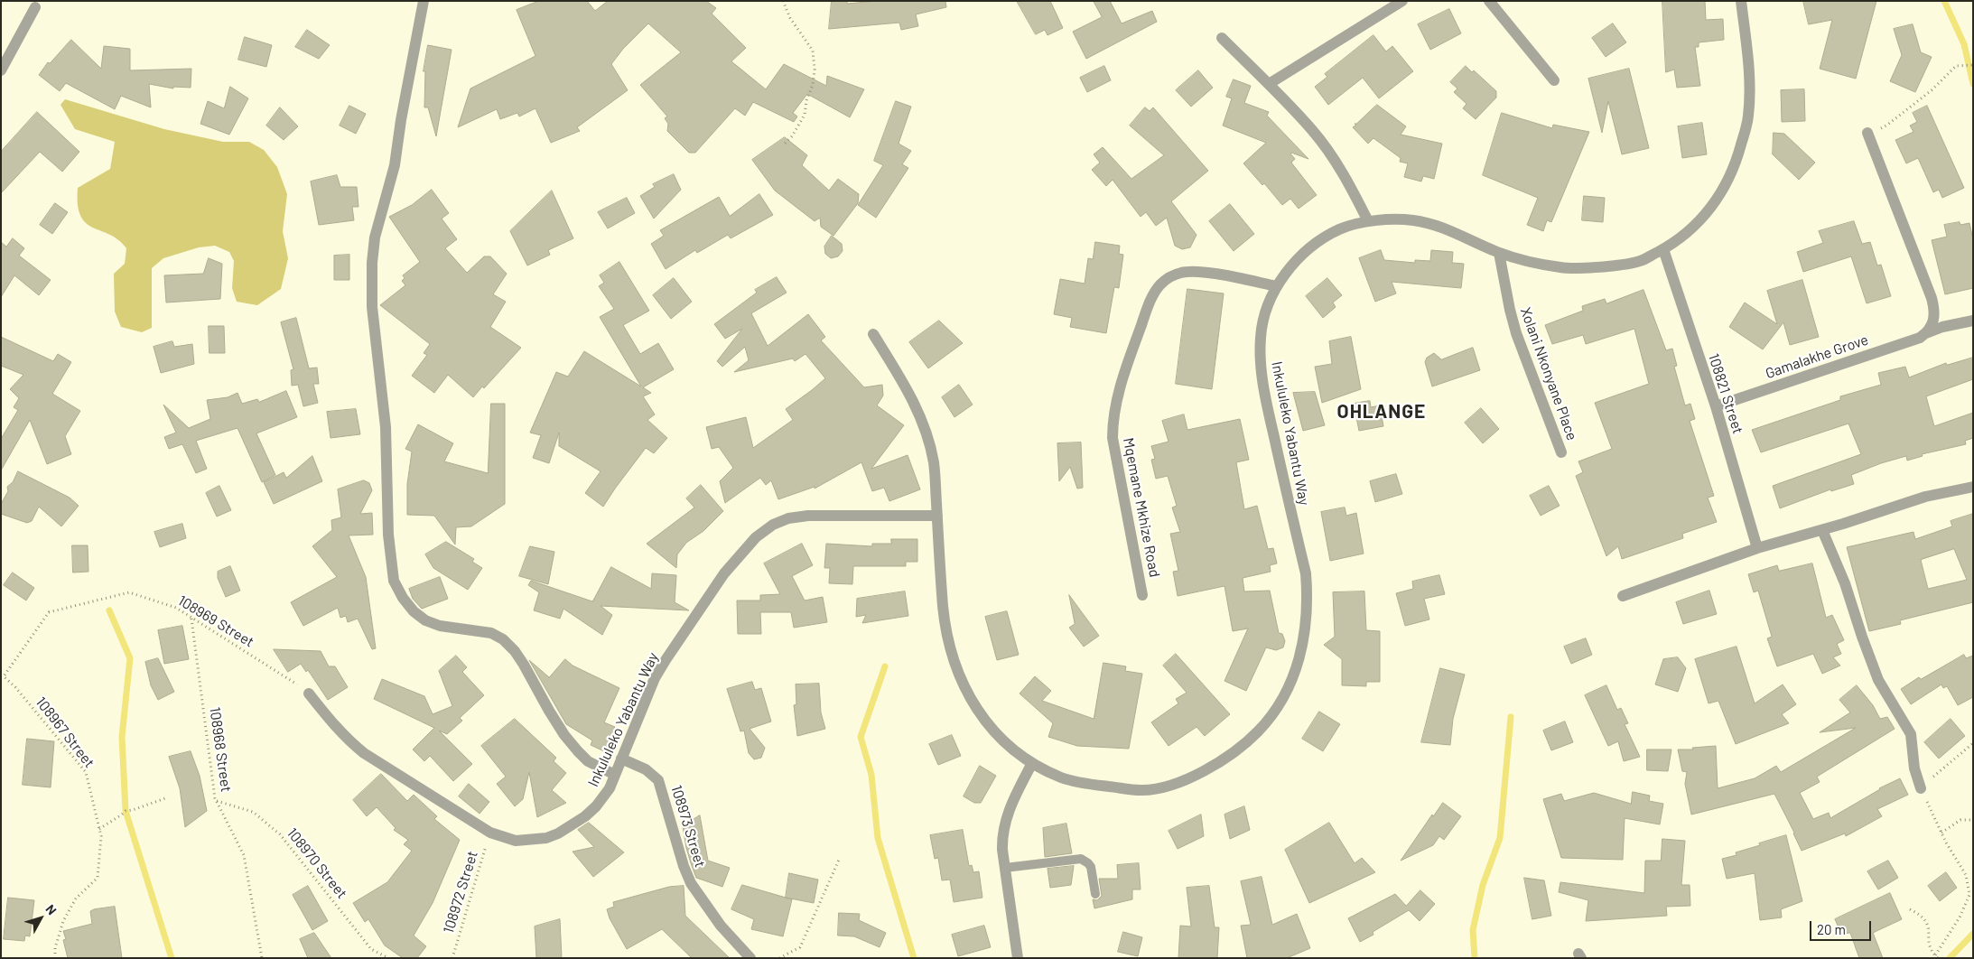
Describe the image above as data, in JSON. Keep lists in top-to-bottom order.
{
  "streets": {
    "street": [
      "Gamalakhe Grove",
      "Xolani Nkonyane Place",
      "108821 Street",
      "Inkululeko Yabantu Way",
      "Mqemane Mkhize Road",
      "108973 Street"
    ],
    "path": [
      "108969 Street",
      "108967 Street",
      "108968 Street",
      "108970 Street",
      "108972 Street"
    ]
  },
  "crossings": [
    ["Gamalakhe Grove", "108821 Street"],
    ["Xolani Nkonyane Place", "Inkululeko Yabantu Way"],
    ["108821 Street", "Inkululeko Yabantu Way"],
    ["Inkululeko Yabantu Way", "Mqemane Mkhize Road"],
    ["Inkululeko Yabantu Way", "108969 Street"],
    ["Inkululeko Yabantu Way", "108973 Street"],
    ["Inkululeko Yabantu Way", "108972 Street"],
    ["108969 Street", "108967 Street"],
    ["108969 Street", "108968 Street"],
    ["108968 Street", "108970 Street"]
  ],
  "districts": ["OHLANGE"],
  "scale_bar": "20 m",
  "north": "top right"
}
